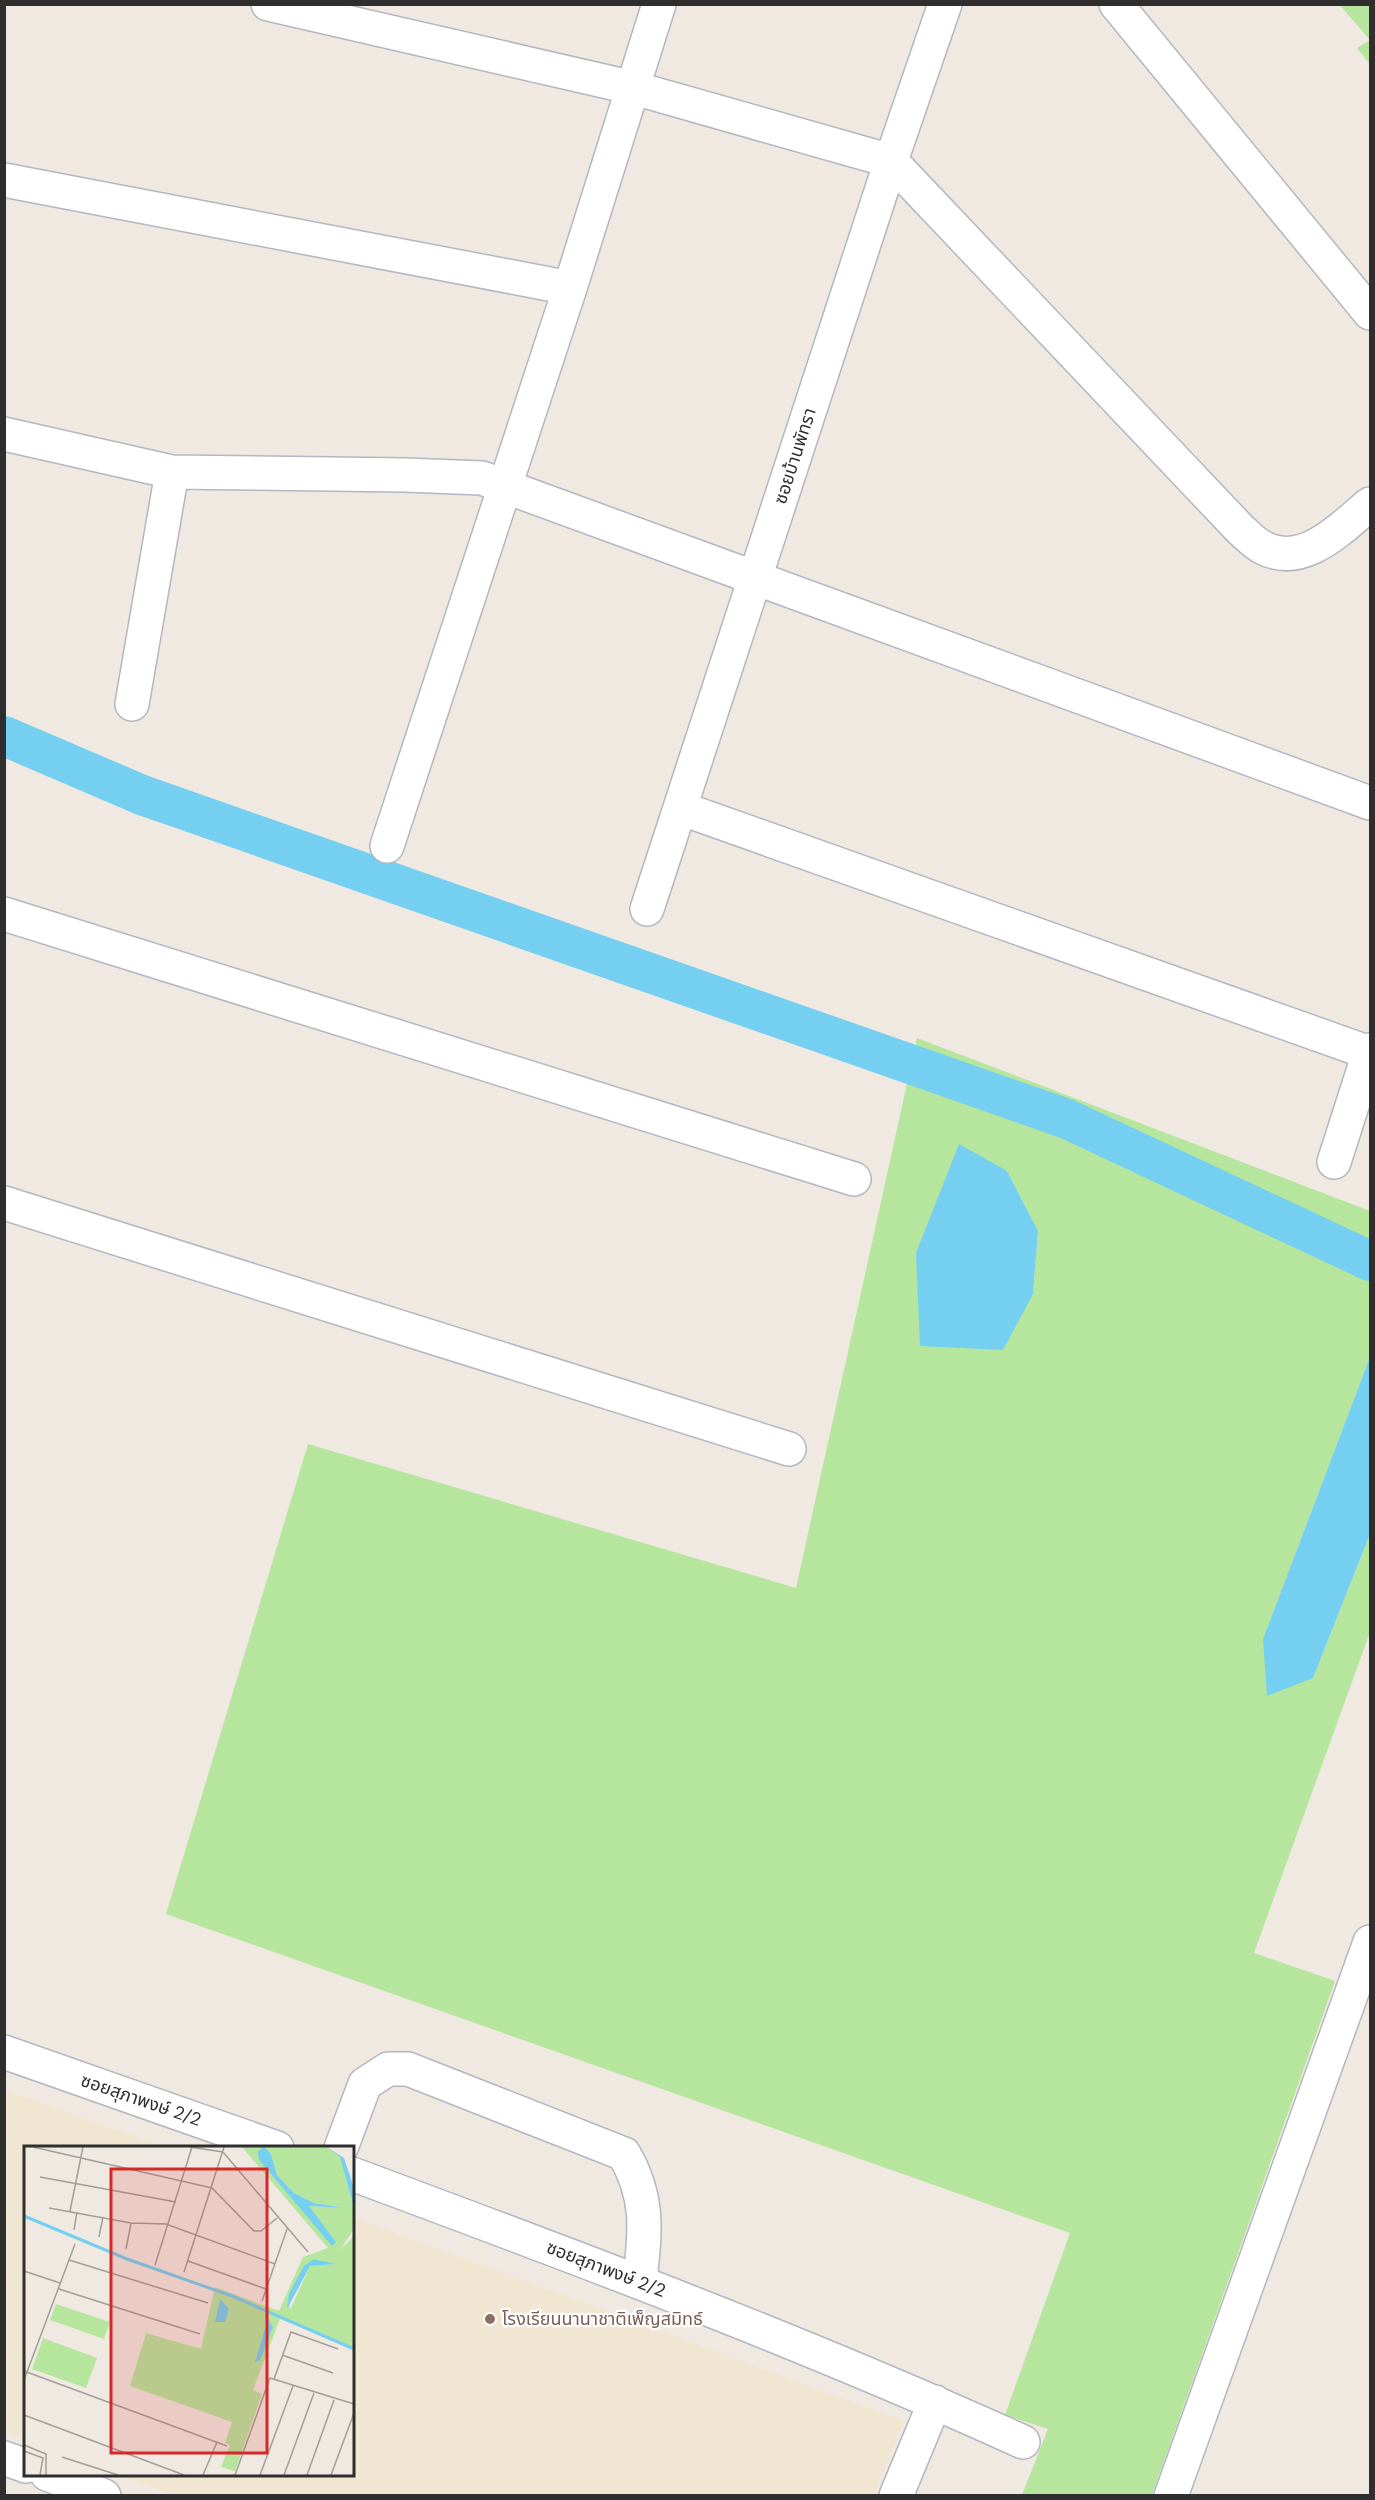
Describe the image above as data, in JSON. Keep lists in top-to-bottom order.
{
  "streets": {
    "street": ["ซอยบ้านพัทรา", "ซอยสุภาพงษ์ 2/2"]
  },
  "places": ["โรงเรียนนานาชาติเพ็ญสมิทธ์"]
}
